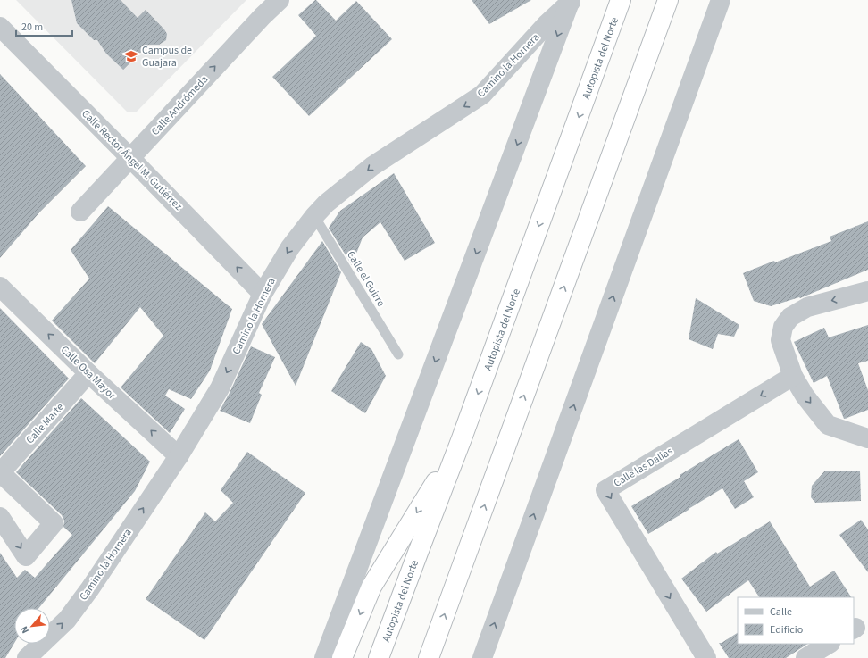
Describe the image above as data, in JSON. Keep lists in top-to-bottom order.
{
  "streets": {
    "highway": ["Autopista del Norte"],
    "street": [
      "Camino la Hornera",
      "Calle Andrómeda",
      "Calle Rector Ángel M. Gutiérrez",
      "Calle Osa Mayor",
      "Calle Marte",
      "Calle las Dalias"
    ],
    "lane": ["Calle el Guirre"]
  },
  "crossings": [
    ["Camino la Hornera", "Calle Rector Ángel M. Gutiérrez"],
    ["Camino la Hornera", "Calle el Guirre"],
    ["Camino la Hornera", "Calle Osa Mayor"],
    ["Calle Andrómeda", "Calle Rector Ángel M. Gutiérrez"],
    ["Calle Osa Mayor", "Calle Marte"]
  ],
  "one_way": ["Calle Andrómeda", "Calle Rector Ángel M. Gutiérrez", "Calle Osa Mayor"],
  "places": {
    "school or university": ["Campus de Guajara"]
  },
  "legend": ["Calle", "Edificio"],
  "scale_bar": "20 m",
  "north": "bottom left"
}
